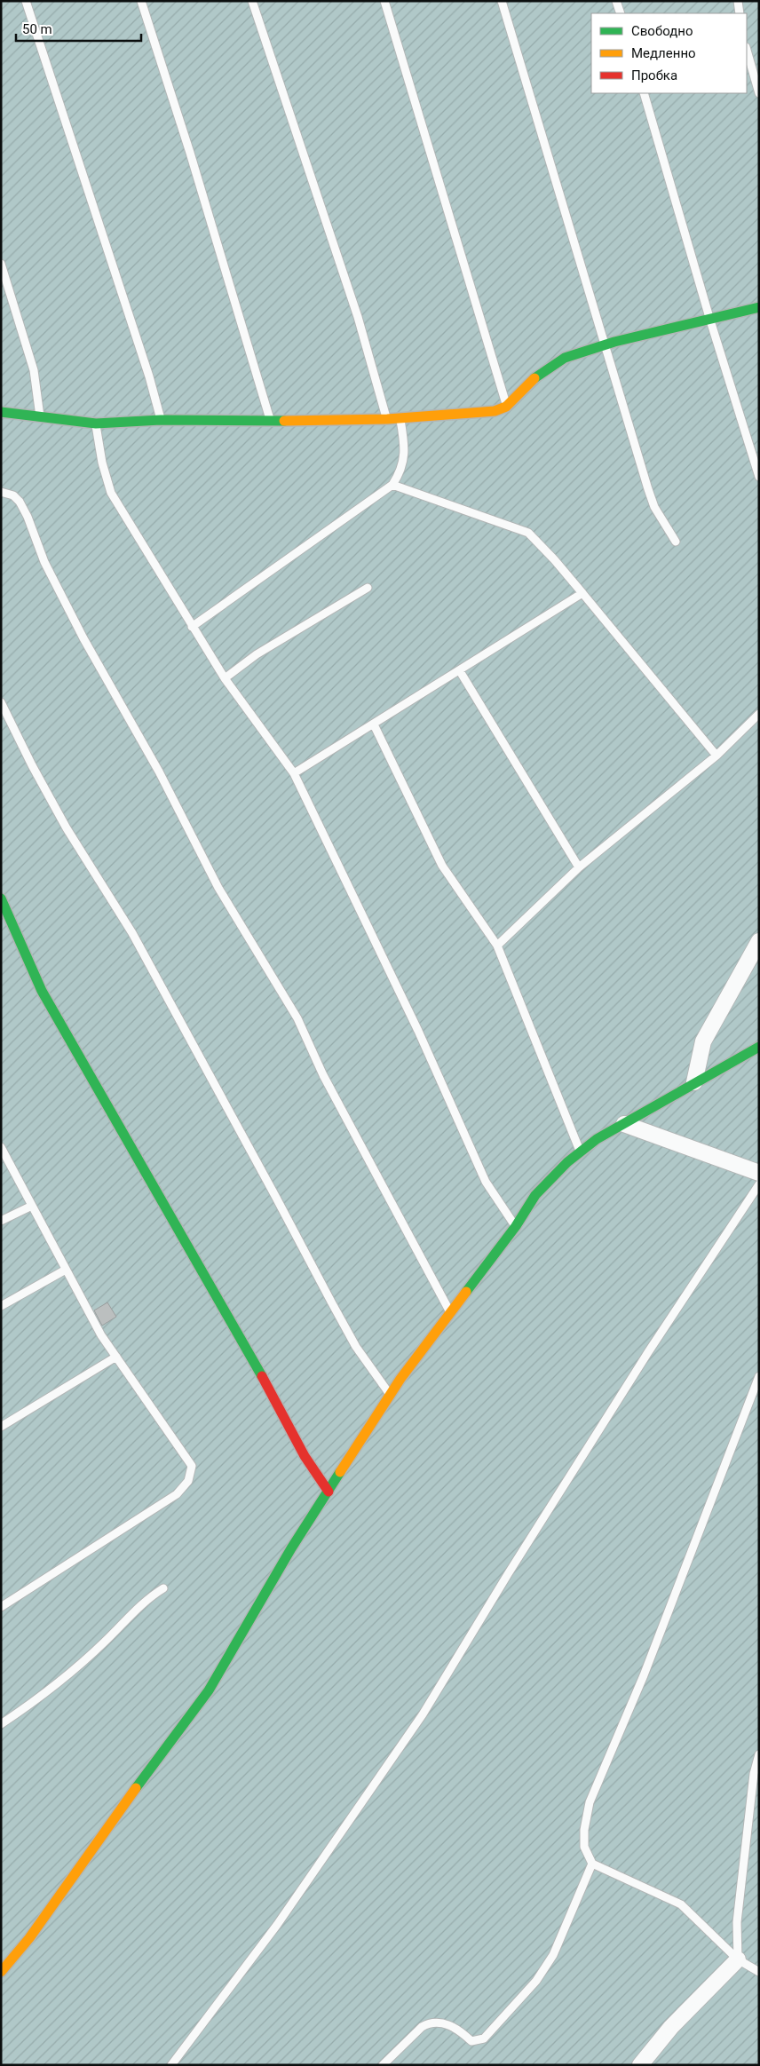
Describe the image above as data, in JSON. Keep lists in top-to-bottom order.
{
  "legend": ["Свободно", "Медленно", "Пробка"],
  "scale_bar": "50 m"
}
